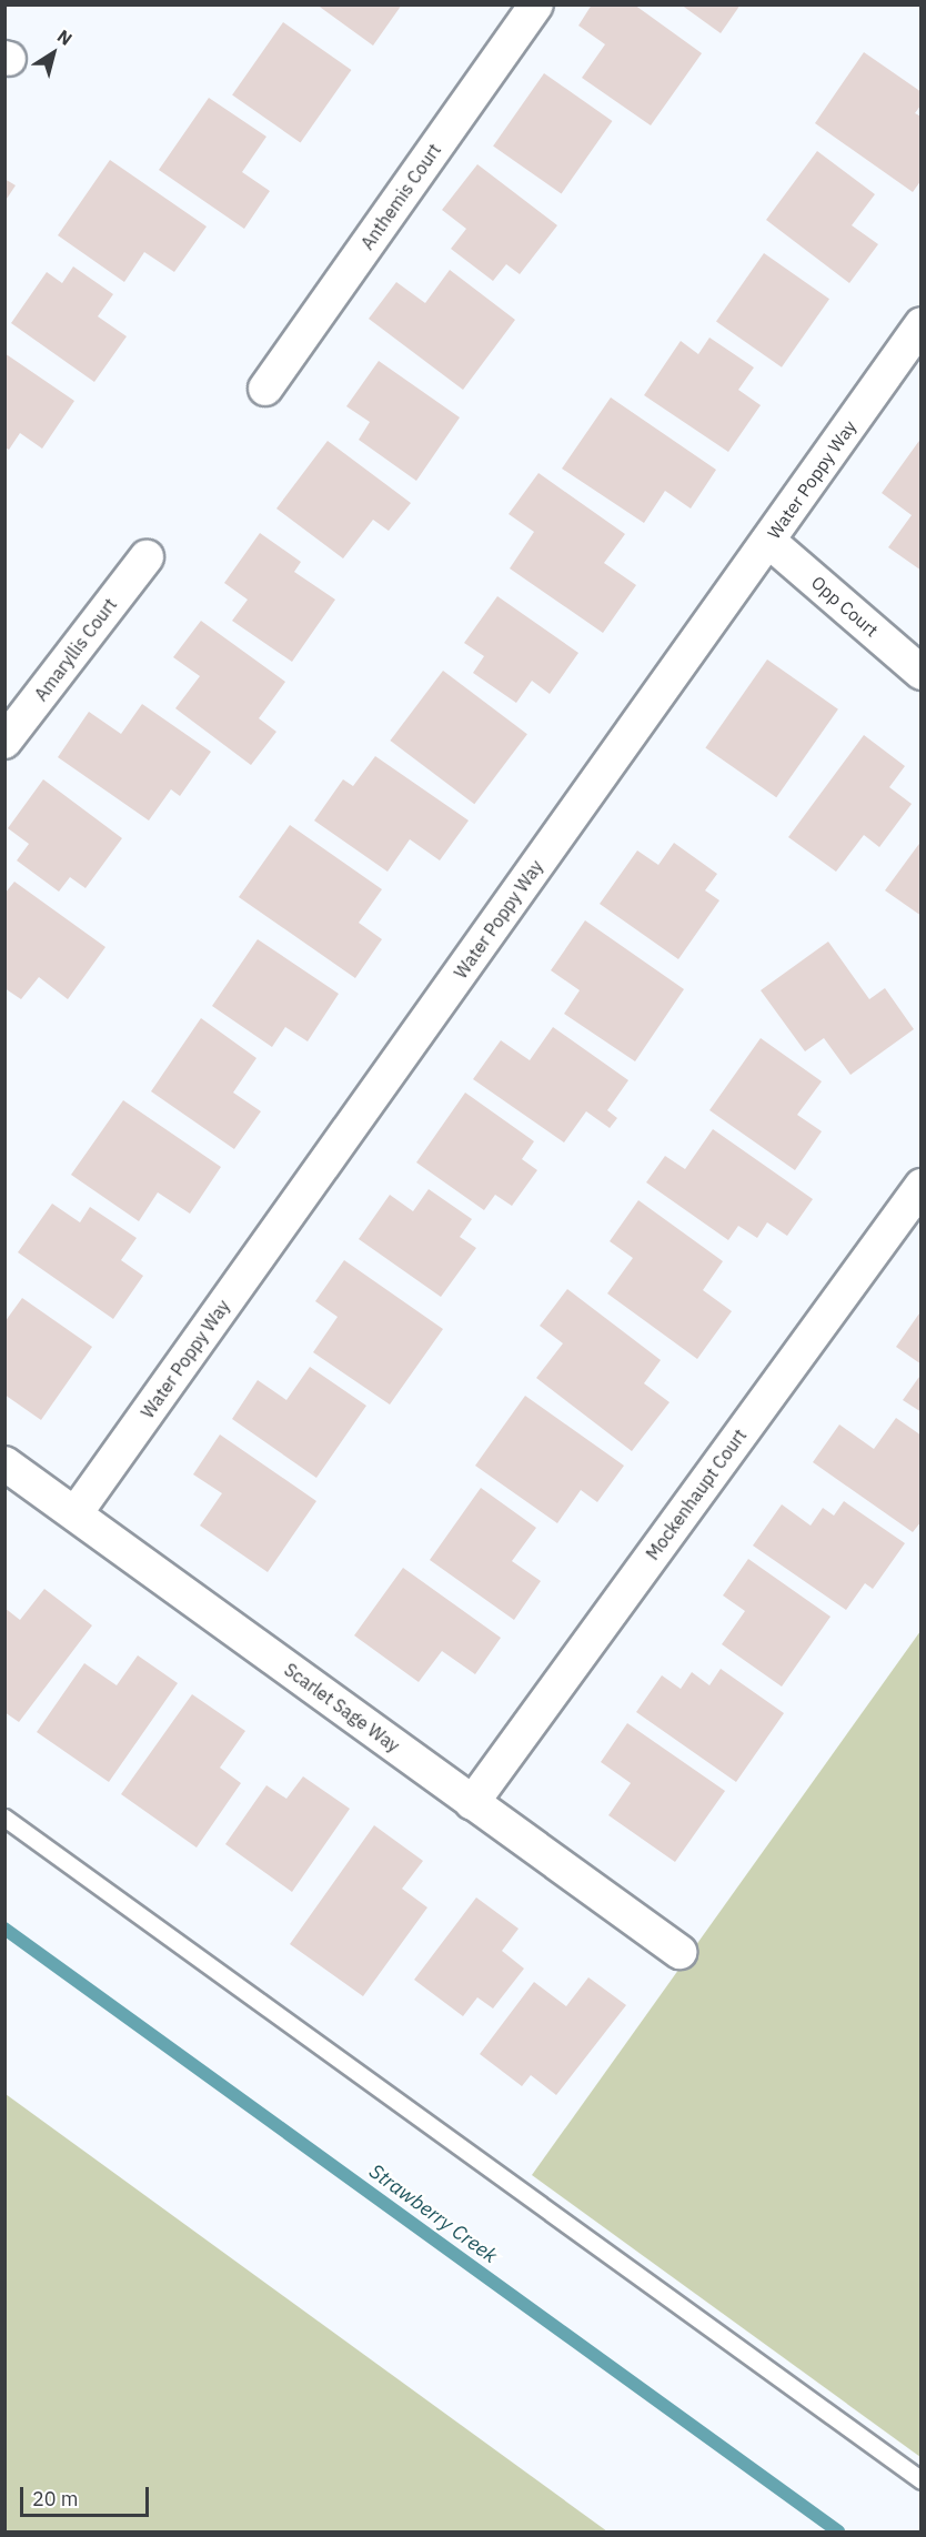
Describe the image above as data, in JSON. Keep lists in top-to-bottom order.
{
  "streets": {
    "street": [
      "Anthemis Court",
      "Water Poppy Way",
      "Opp Court",
      "Amaryllis Court",
      "Mockenhaupt Court",
      "Scarlet Sage Way"
    ]
  },
  "crossings": [
    ["Water Poppy Way", "Opp Court"],
    ["Water Poppy Way", "Scarlet Sage Way"],
    ["Mockenhaupt Court", "Scarlet Sage Way"]
  ],
  "water": ["Strawberry Creek"],
  "scale_bar": "20 m",
  "north": "top right"
}
